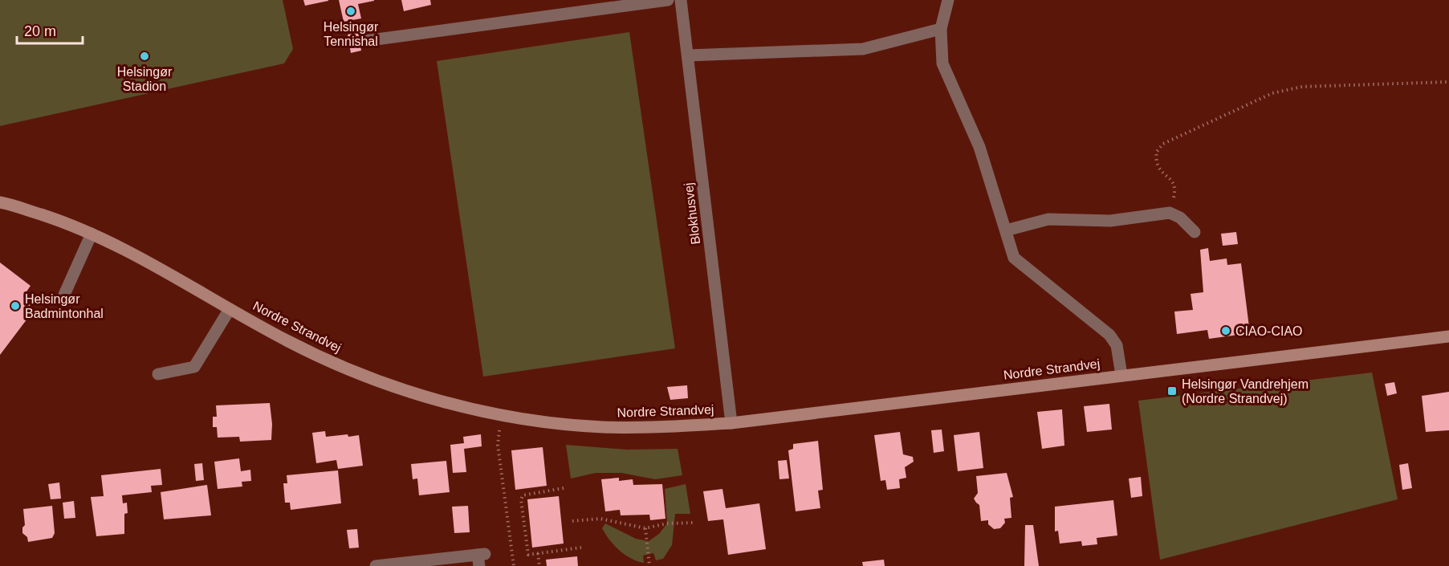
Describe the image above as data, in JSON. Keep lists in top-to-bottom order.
{
  "streets": {
    "main road": ["Nordre Strandvej"],
    "street": ["Blokhusvej"]
  },
  "crossings": [
    ["Blokhusvej", "Nordre Strandvej"]
  ],
  "places": {
    "other": [
      "Helsingør Tennishal",
      "Helsingør Stadion",
      "Helsingør Badmintonhal",
      "CIAO-CIAO"
    ],
    "transit": ["Helsingør Vandrehjem (Nordre Strandvej)"]
  },
  "scale_bar": "20 m"
}
